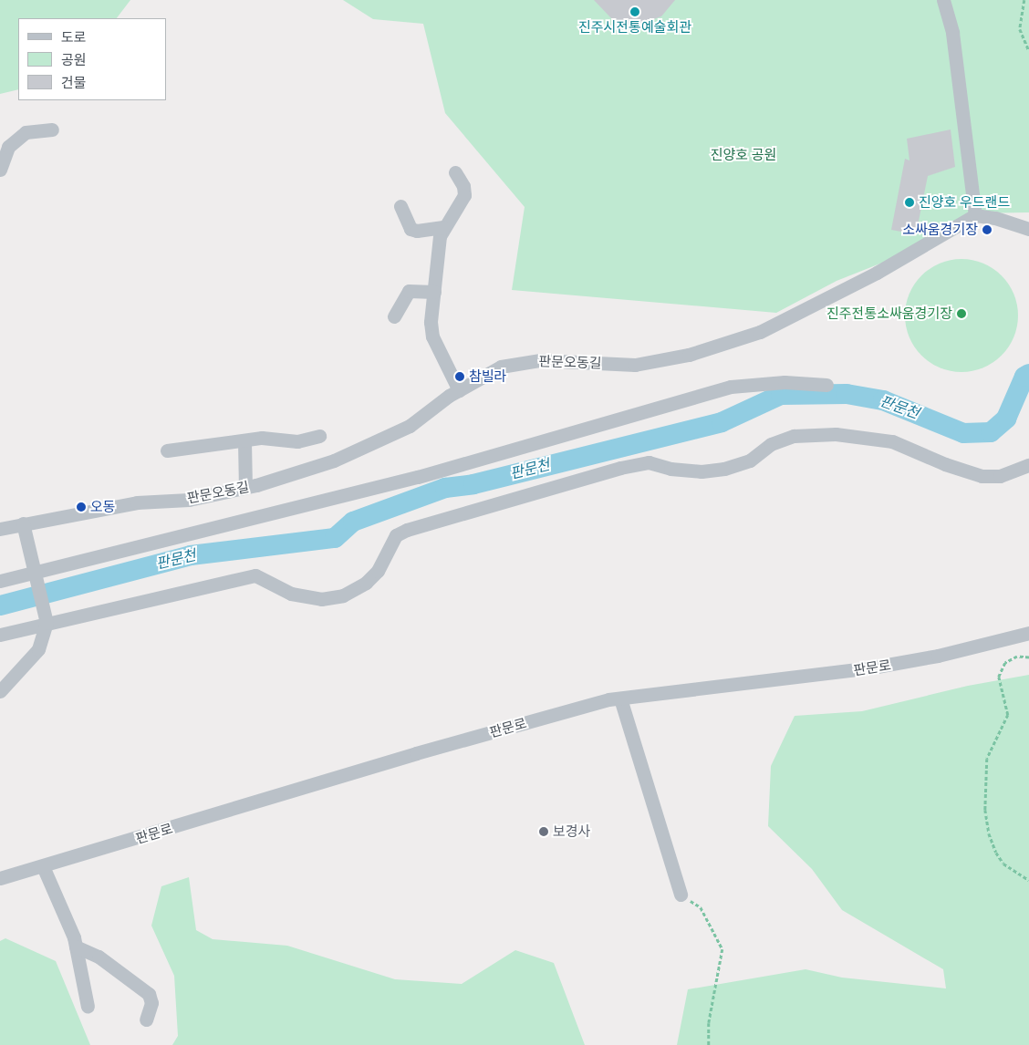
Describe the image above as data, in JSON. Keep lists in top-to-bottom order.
{
  "streets": {
    "street": ["판문오동길", "판문로"]
  },
  "water": ["판문천"],
  "parks": ["진양호 공원"],
  "places": [
    "진주시전통예술회관",
    "진양호 우드랜드",
    "소싸움경기장",
    "진주전통소싸움경기장",
    "참빌라",
    "오동",
    "보경사"
  ],
  "legend": ["도로", "공원", "건물"]
}
